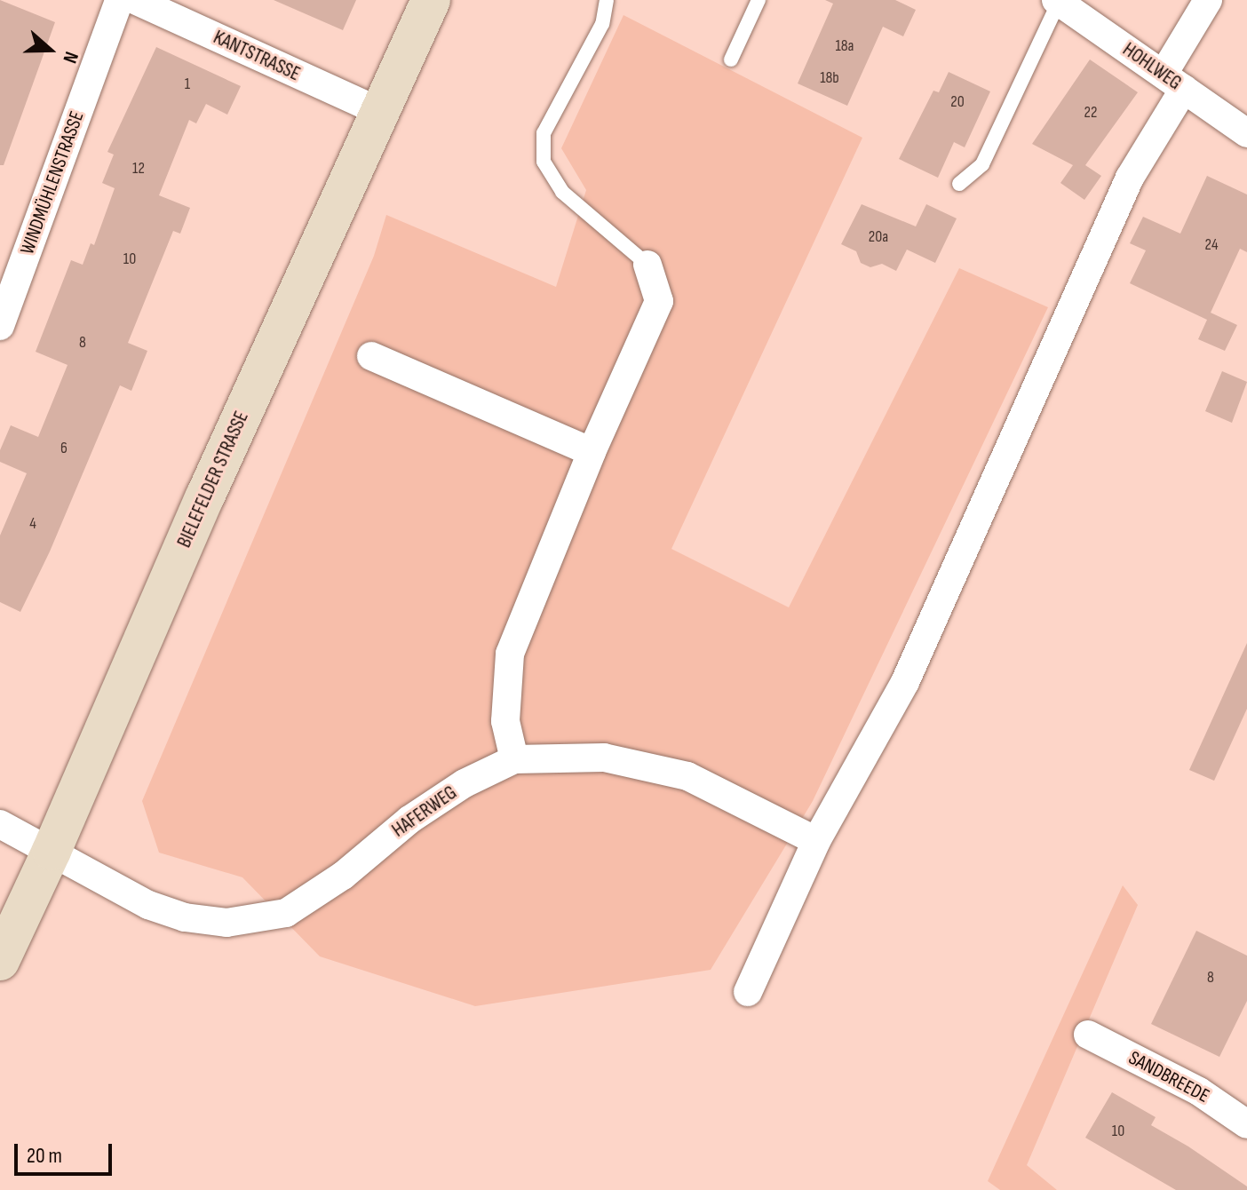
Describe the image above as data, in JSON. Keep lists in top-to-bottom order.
{
  "streets": {
    "main road": ["BIELEFELDER STRASSE"],
    "street": [
      "KANTSTRASSE",
      "HOHLWEG",
      "WINDMÜHLENSTRASSE",
      "HAFERWEG",
      "SANDBREEDE"
    ]
  },
  "crossings": [
    ["KANTSTRASSE", "BIELEFELDER STRASSE"],
    ["BIELEFELDER STRASSE", "HAFERWEG"]
  ],
  "house_numbers": [
    "18a",
    "18b",
    "1",
    "20",
    "22",
    "12",
    "20a",
    "24",
    "10",
    "8",
    "6",
    "4",
    "8",
    "10"
  ],
  "scale_bar": "20 m",
  "north": "right"
}
